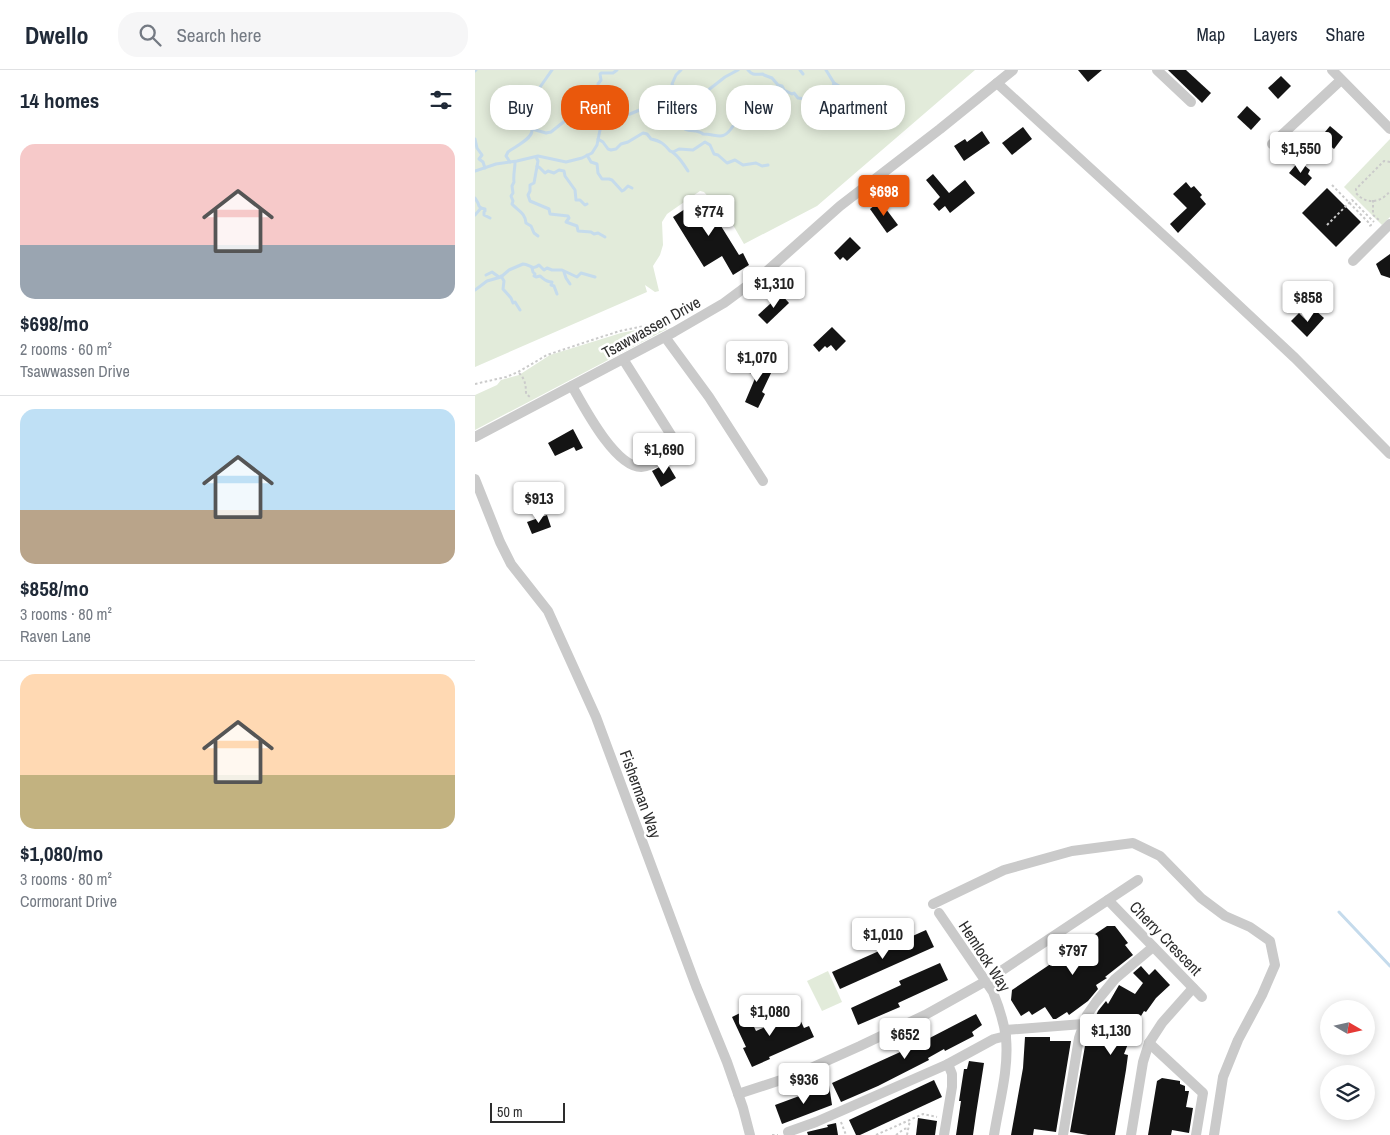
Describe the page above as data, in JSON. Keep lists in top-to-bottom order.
{
  "streets": {
    "street": [
      "Tsawwassen Drive",
      "Fisherman Way",
      "Cherry Crescent",
      "Hemlock Way"
    ]
  },
  "scale_bar": "50 m",
  "north": "right",
  "page": {
    "header": "Dwello",
    "search": "Search here",
    "nav": ["Map", "Layers", "Share"],
    "heading": "14 homes",
    "chip": [
      "Buy",
      "Rent",
      "Filters",
      "New",
      "Apartment"
    ],
    "list": [
      {
        "name": "$698/mo",
        "note": "2 rooms · 60 m² · Tsawwassen Drive"
      },
      {
        "name": "$858/mo",
        "note": "3 rooms · 80 m² · Raven Lane"
      },
      {
        "name": "$1,080/mo",
        "note": "3 rooms · 80 m² · Cormorant Drive"
      }
    ],
    "price": [
      "$1,550",
      "$698",
      "$774",
      "$1,310",
      "$858",
      "$1,070",
      "$1,690",
      "$913",
      "$1,010",
      "$797",
      "$1,080",
      "$1,130",
      "$652",
      "$936"
    ],
    "scale": "50 m"
  }
}
